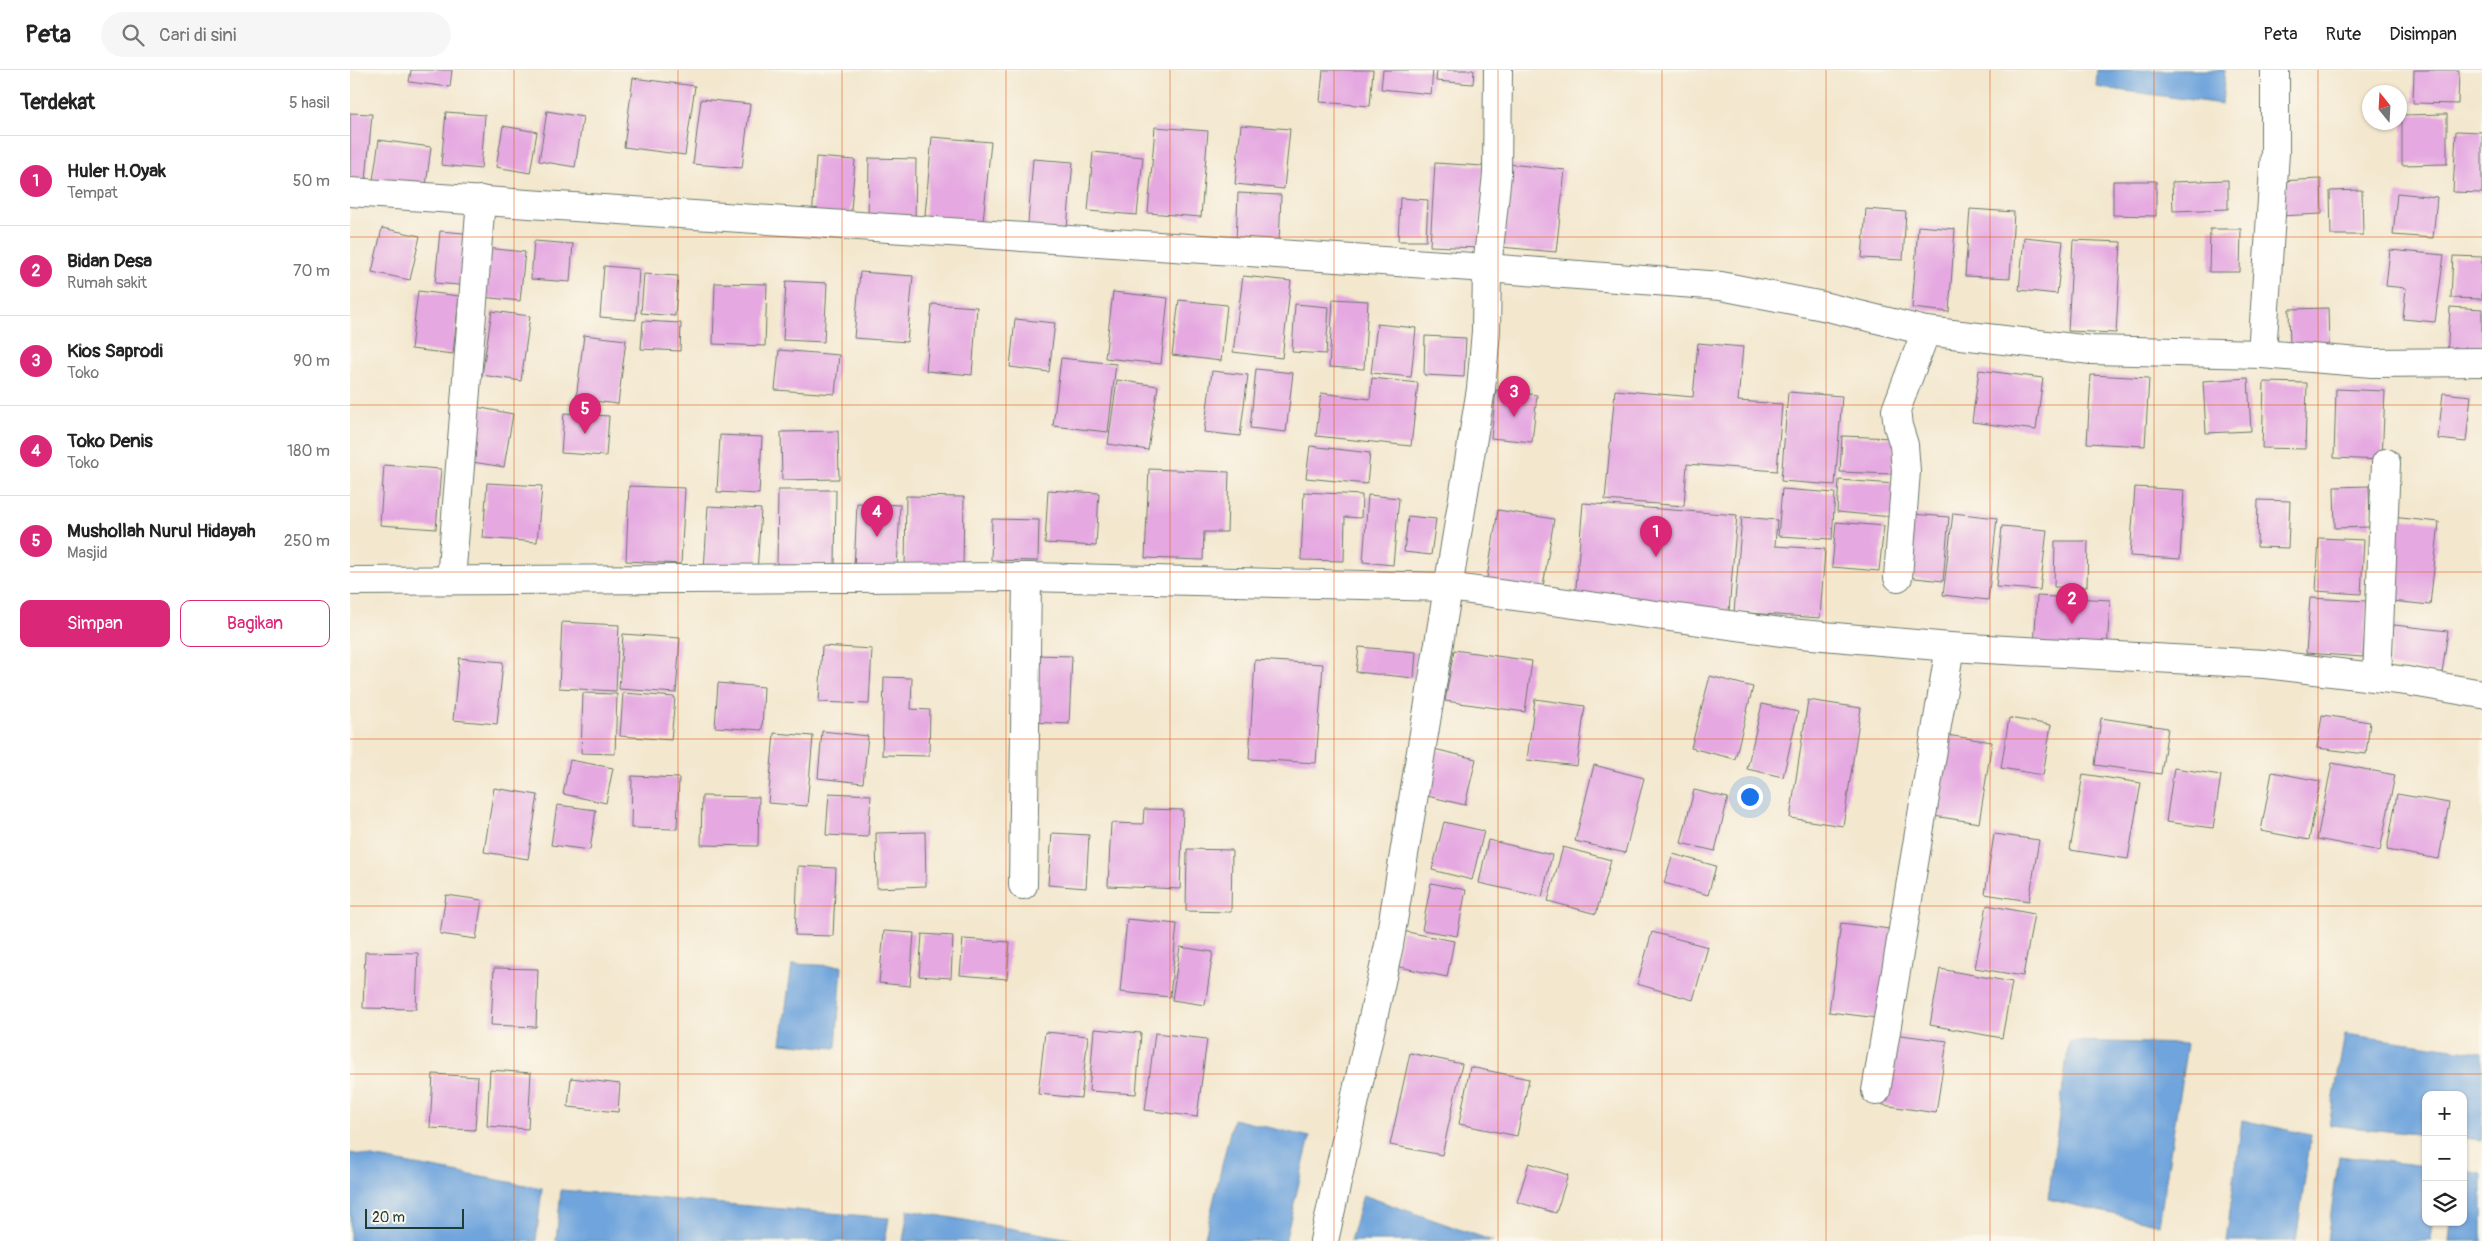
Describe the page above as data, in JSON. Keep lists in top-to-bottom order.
{
  "scale_bar": "20 m",
  "north": "top",
  "page": {
    "header": "Peta",
    "search": "Cari di sini",
    "nav": ["Peta", "Rute", "Disimpan"],
    "heading": ["Terdekat", "5 hasil"],
    "list": [
      {
        "mark": "1",
        "name": "Huler H.Oyak",
        "note": "Tempat",
        "value": "50 m"
      },
      {
        "mark": "2",
        "name": "Bidan Desa",
        "note": "Rumah sakit",
        "value": "70 m"
      },
      {
        "mark": "3",
        "name": "Kios Saprodi",
        "note": "Toko",
        "value": "90 m"
      },
      {
        "mark": "4",
        "name": "Toko Denis",
        "note": "Toko",
        "value": "180 m"
      },
      {
        "mark": "5",
        "name": "Mushollah Nurul Hidayah",
        "note": "Masjid",
        "value": "250 m"
      }
    ],
    "pins": [
      "3",
      "5",
      "4",
      "1",
      "2"
    ],
    "buttons": ["Simpan", "Bagikan"],
    "map_buttons": ["+", "−"],
    "scale": "20 m"
  }
}
